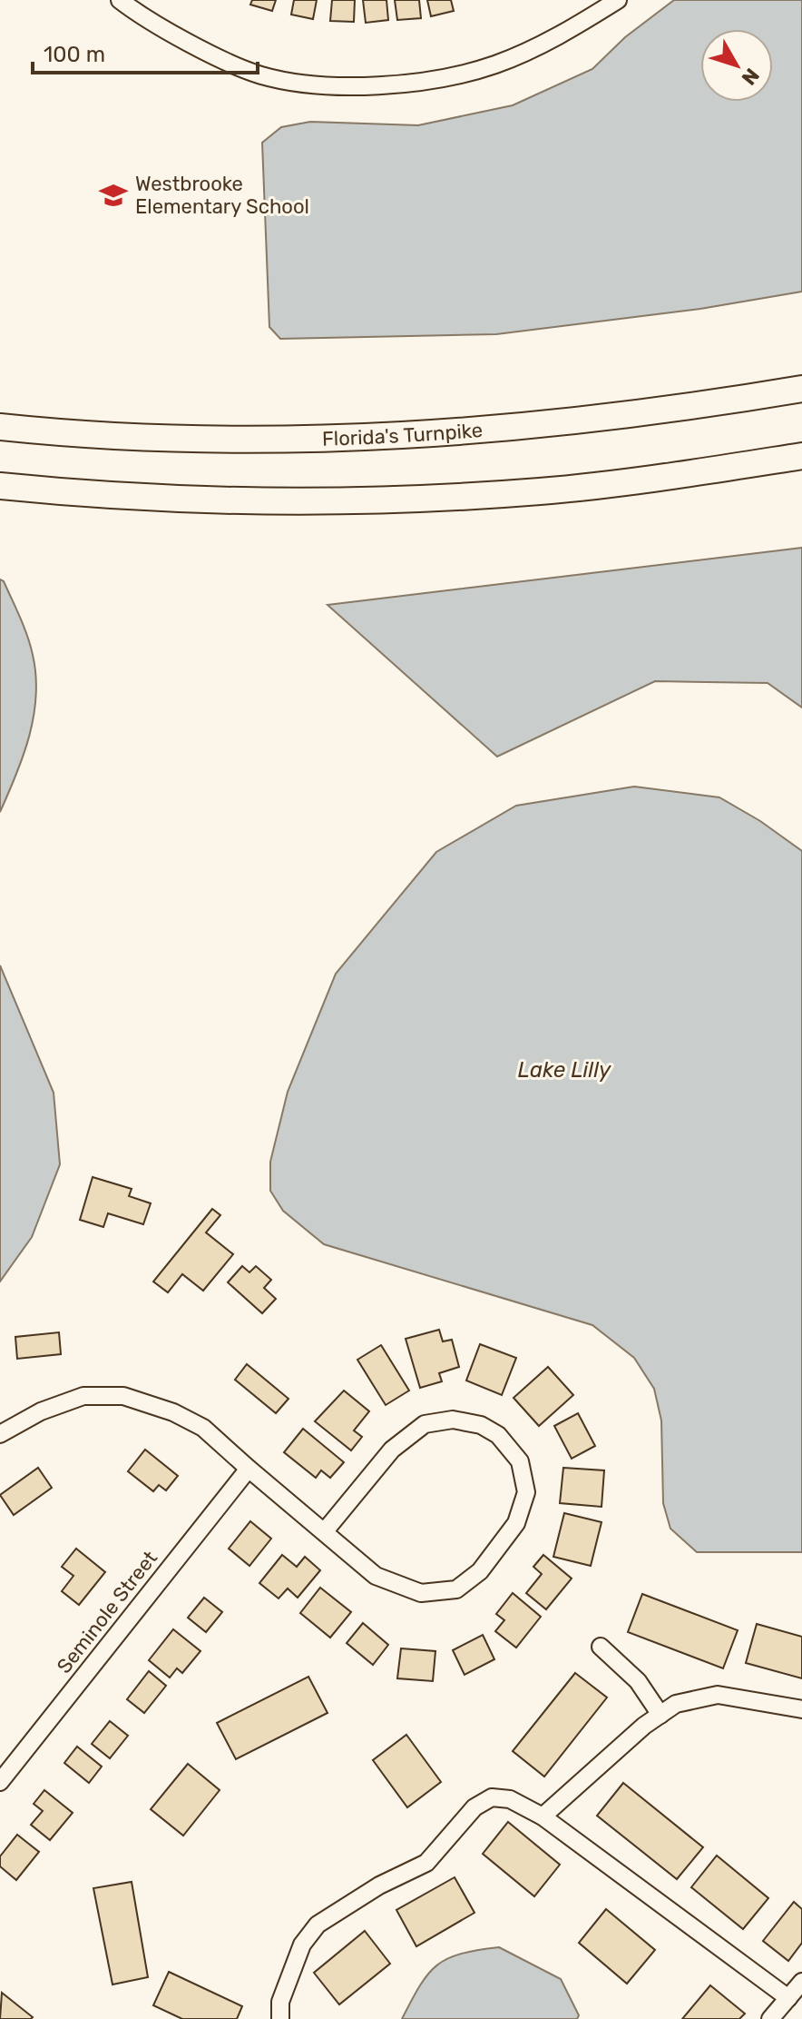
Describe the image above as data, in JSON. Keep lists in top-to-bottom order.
{
  "streets": {
    "highway": ["Florida's Turnpike"],
    "street": ["Seminole Street"]
  },
  "water": ["Lake Lilly"],
  "places": {
    "school or university": ["Westbrooke Elementary School"]
  },
  "scale_bar": "100 m",
  "north": "bottom right"
}
